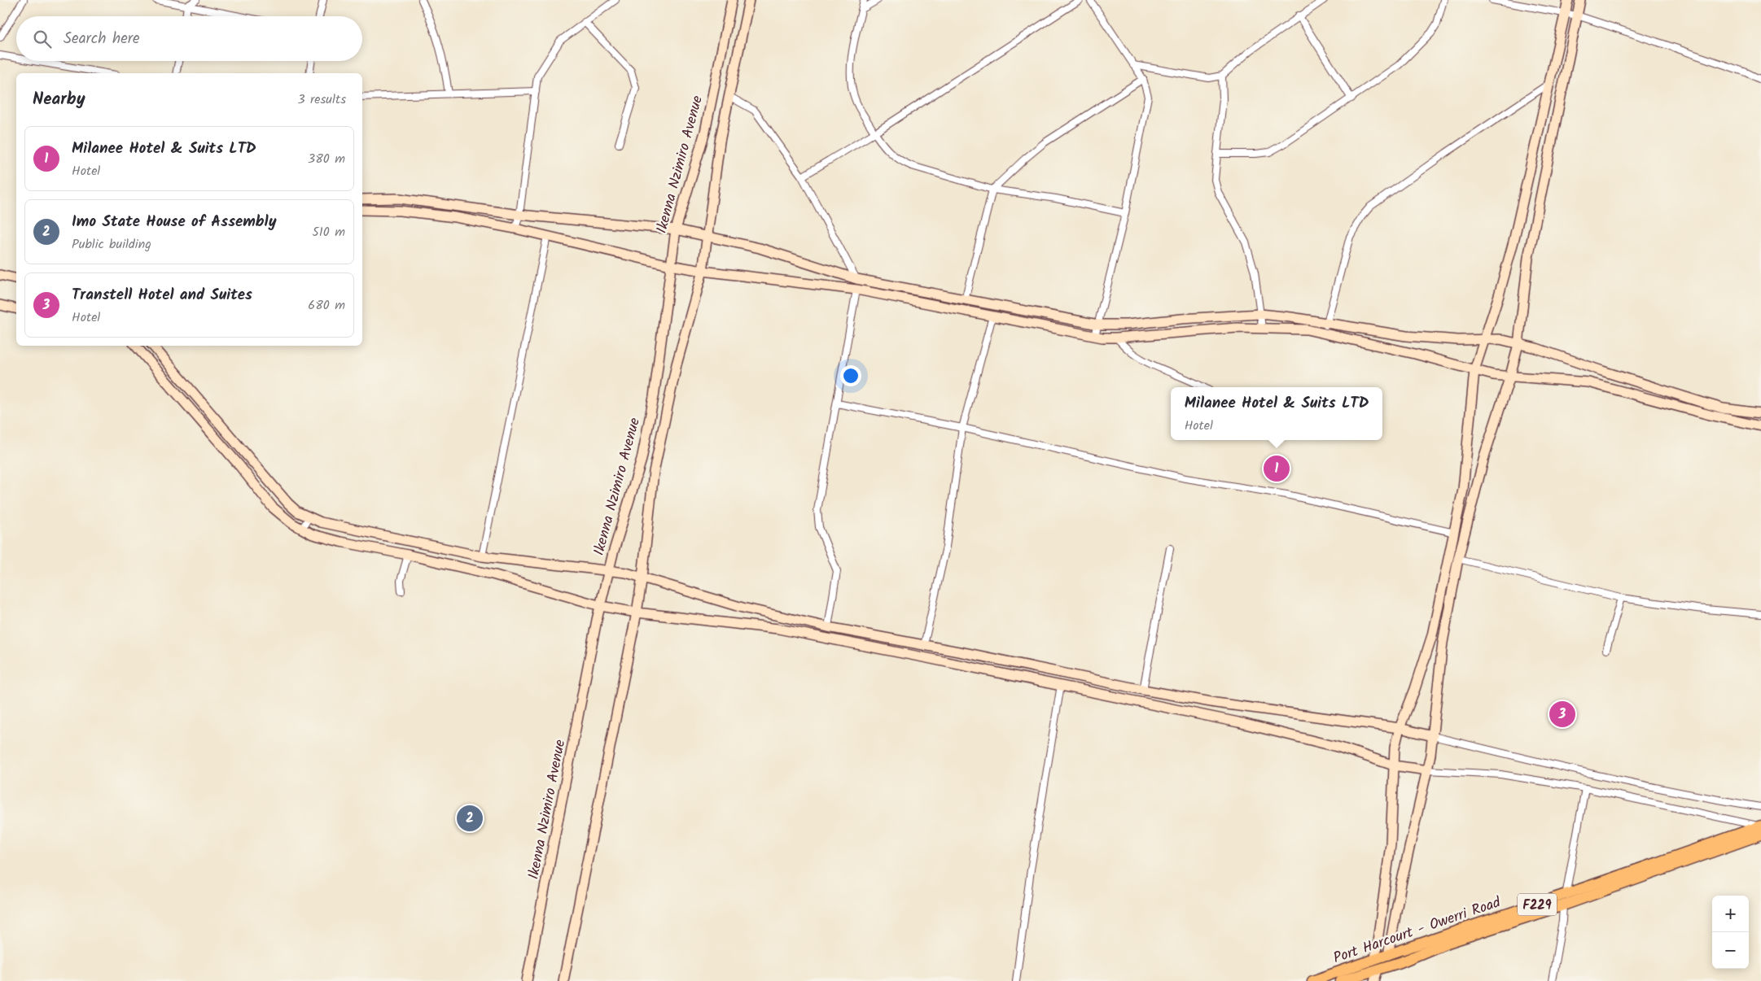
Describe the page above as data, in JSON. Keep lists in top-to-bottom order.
{
  "streets": {
    "main road": ["F229", "Port Harcourt - Owerri Road"],
    "street": ["Ikenna Nzimiro Avenue"]
  },
  "page": {
    "search": "Search here",
    "heading": ["Nearby", "3 results"],
    "list": [
      {
        "mark": "1",
        "name": "Milanee Hotel & Suits LTD",
        "note": "Hotel",
        "value": "380 m"
      },
      {
        "mark": "2",
        "name": "Imo State House of Assembly",
        "note": "Public building",
        "value": "510 m"
      },
      {
        "mark": "3",
        "name": "Transtell Hotel and Suites",
        "note": "Hotel",
        "value": "680 m"
      }
    ],
    "popup": ["Milanee Hotel & Suits LTD", "Hotel"],
    "pins": ["1", "3", "2"],
    "map_buttons": ["+", "−"]
  }
}
